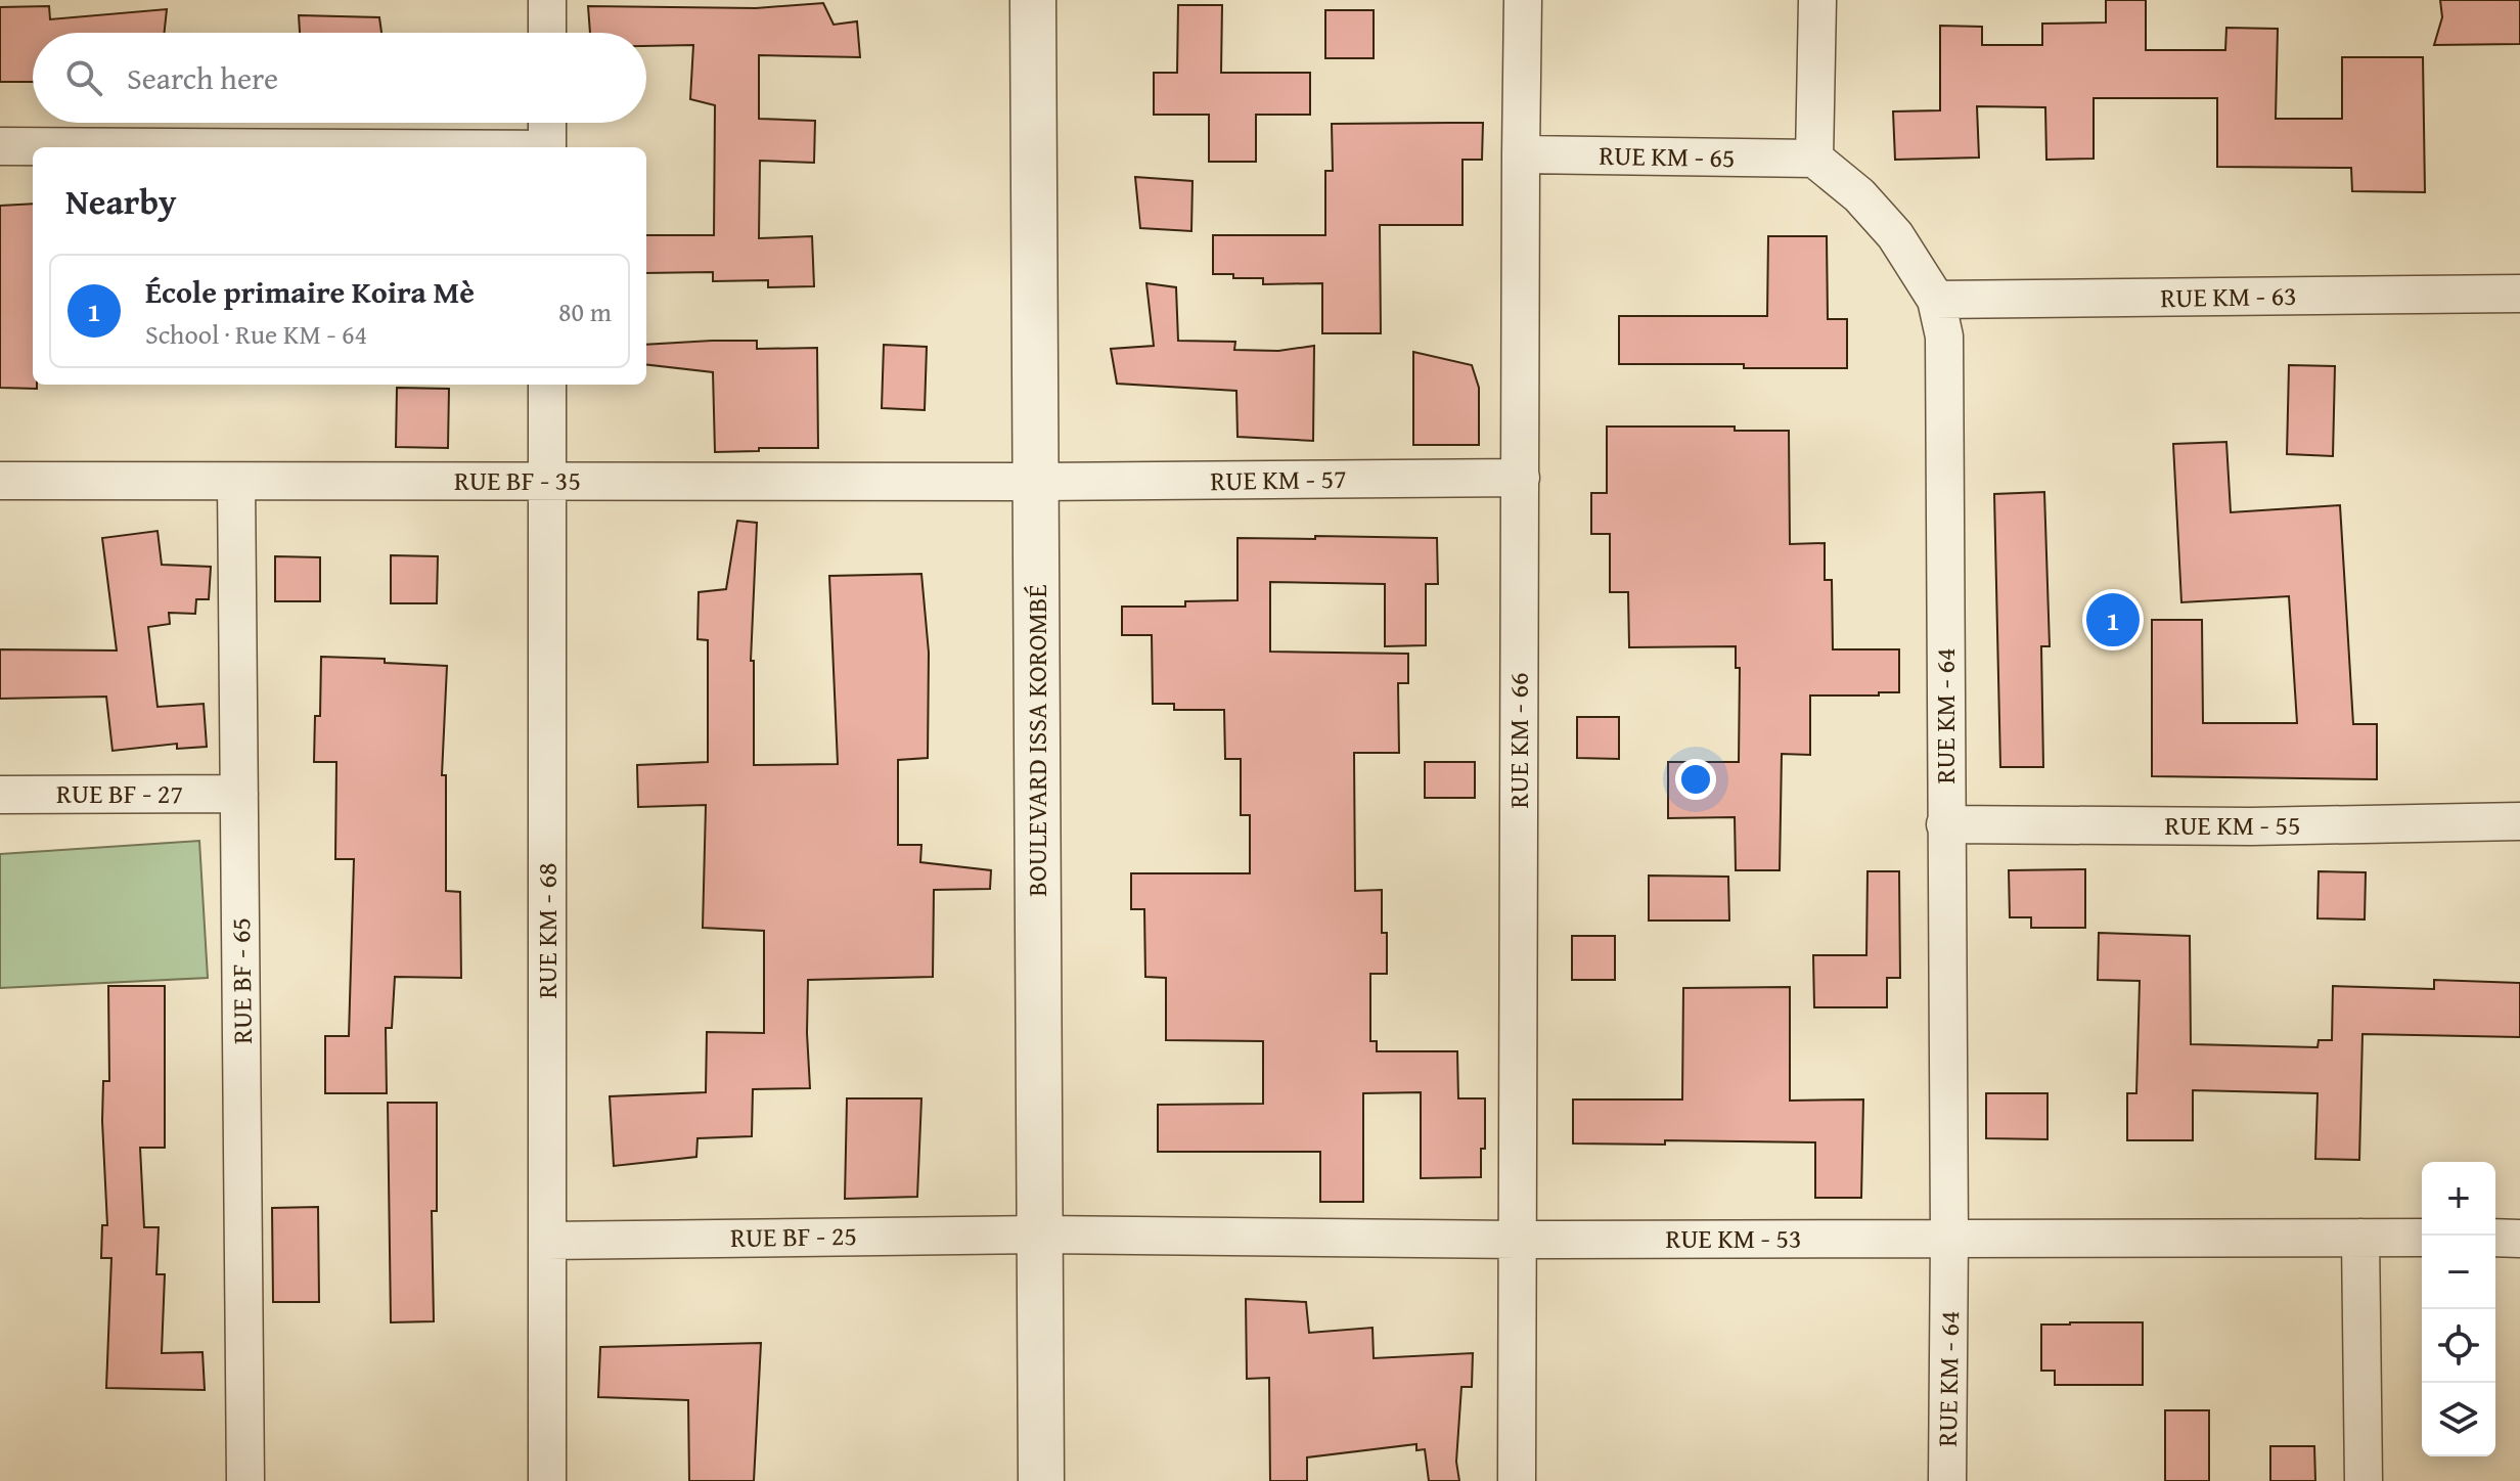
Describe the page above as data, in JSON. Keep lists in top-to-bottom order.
{
  "streets": {
    "street": [
      "RUE KM - 65",
      "RUE KM - 63",
      "RUE KM - 57",
      "RUE BF - 35",
      "RUE KM - 64",
      "BOULEVARD ISSA KOROMBÉ",
      "RUE KM - 66",
      "RUE BF - 27",
      "RUE KM - 55",
      "RUE KM - 68",
      "RUE BF - 65",
      "RUE BF - 25",
      "RUE KM - 53"
    ]
  },
  "crossings": [
    ["RUE KM - 65", "RUE KM - 64"],
    ["RUE KM - 65", "RUE KM - 66"],
    ["RUE KM - 63", "RUE KM - 64"],
    ["RUE KM - 57", "RUE BF - 35"],
    ["RUE KM - 57", "BOULEVARD ISSA KOROMBÉ"],
    ["RUE KM - 57", "RUE KM - 66"],
    ["RUE BF - 35", "BOULEVARD ISSA KOROMBÉ"],
    ["RUE BF - 35", "RUE KM - 68"],
    ["RUE BF - 35", "RUE BF - 65"],
    ["RUE KM - 64", "RUE KM - 55"],
    ["RUE KM - 64", "RUE KM - 53"],
    ["BOULEVARD ISSA KOROMBÉ", "RUE BF - 25"],
    ["BOULEVARD ISSA KOROMBÉ", "RUE KM - 53"],
    ["RUE KM - 66", "RUE KM - 53"],
    ["RUE BF - 27", "RUE BF - 65"],
    ["RUE KM - 68", "RUE BF - 25"],
    ["RUE BF - 25", "RUE KM - 53"]
  ],
  "page": {
    "search": "Search here",
    "heading": "Nearby",
    "list": [
      {
        "mark": "1",
        "name": "École primaire Koira Mè",
        "note": "School · Rue KM - 64",
        "value": "80 m"
      }
    ],
    "pins": "1",
    "map_buttons": ["+", "−"]
  }
}
